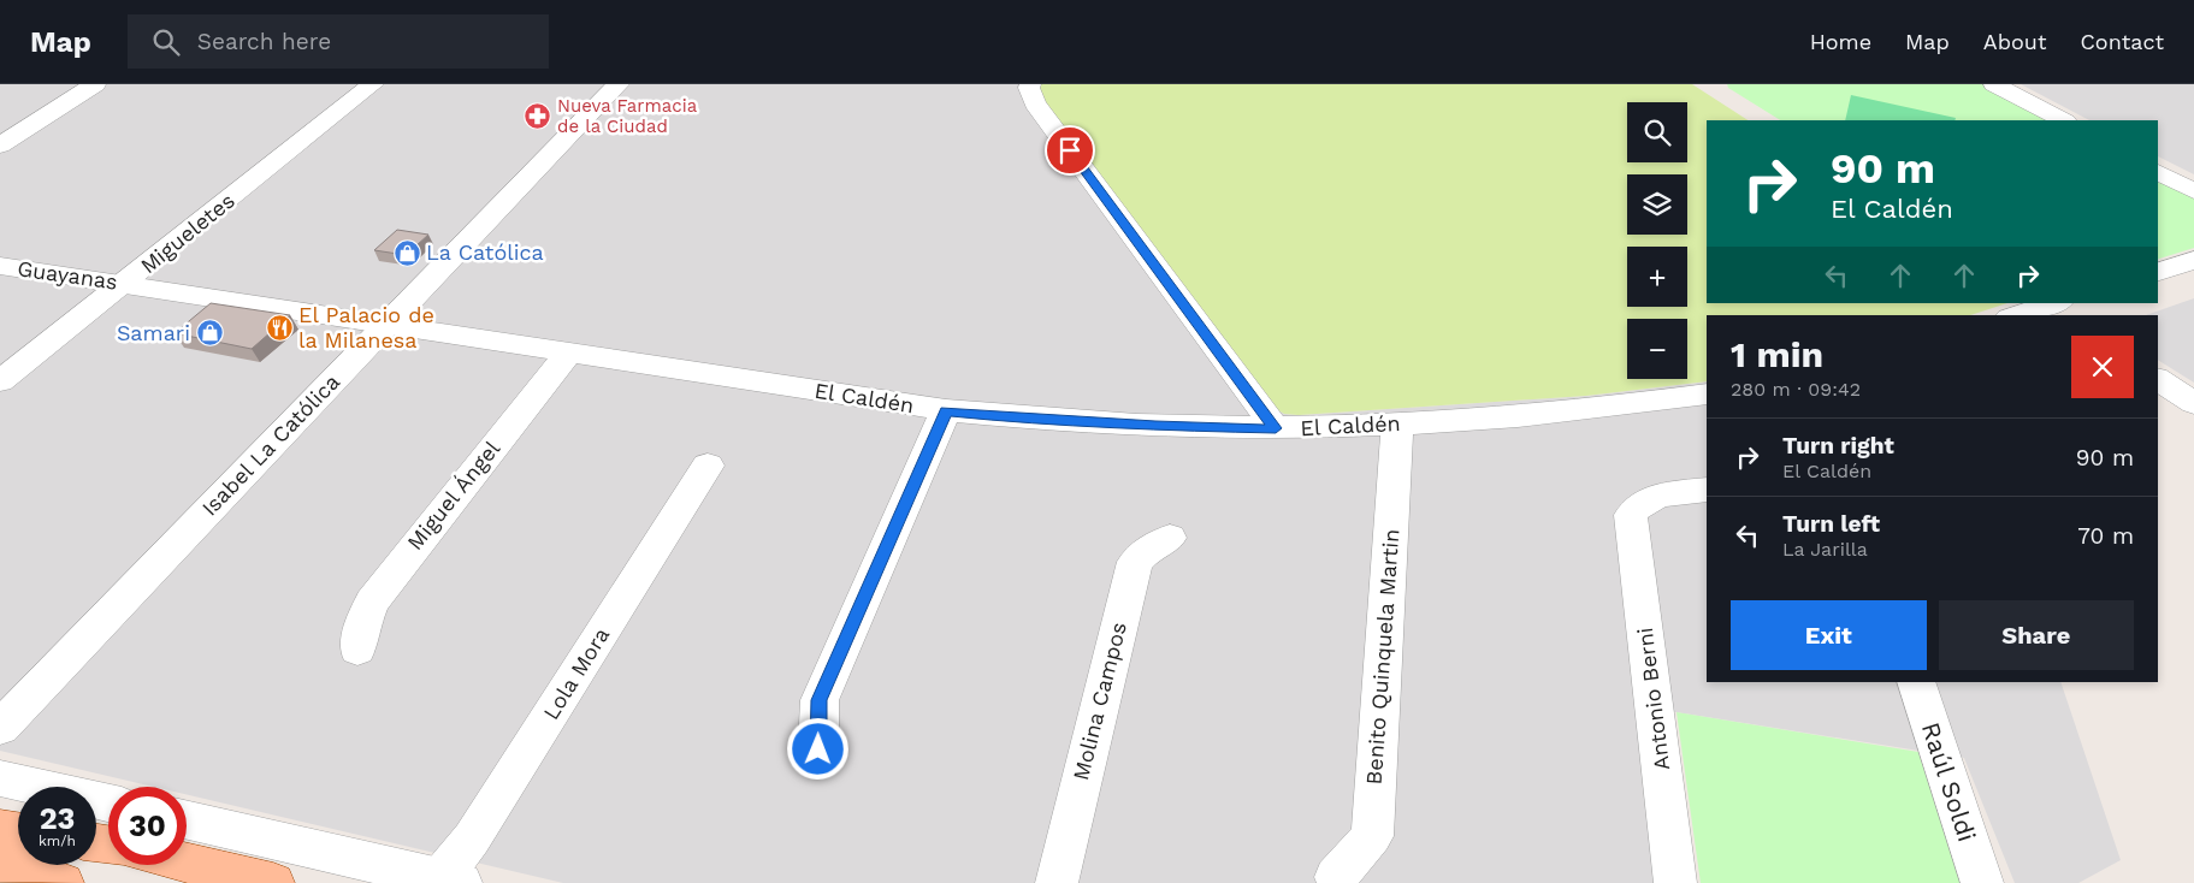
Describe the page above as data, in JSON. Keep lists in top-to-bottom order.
{
  "streets": {
    "street": [
      "Migueletes",
      "Guayanas",
      "El Caldén",
      "Isabel La Católica",
      "Miguel Ángel",
      "Benito Quinquela Martin",
      "Lola Mora",
      "Antonio Berni",
      "Molina Campos",
      "Raúl Soldi"
    ]
  },
  "crossings": [
    ["Migueletes", "Guayanas"],
    ["Guayanas", "El Caldén"],
    ["Guayanas", "Isabel La Católica"],
    ["El Caldén", "Isabel La Católica"],
    ["El Caldén", "Miguel Ángel"],
    ["El Caldén", "Benito Quinquela Martin"]
  ],
  "places": {
    "pharmacy": ["Nueva Farmacia de la Ciudad"],
    "shop": ["La Católica", "Samari"],
    "restaurant": ["El Palacio de la Milanesa"]
  },
  "page": {
    "header": "Map",
    "search": "Search here",
    "nav": [
      "Home",
      "Map",
      "About",
      "Contact"
    ],
    "map_buttons": ["+", "−"],
    "turn": ["90 m", "El Caldén"],
    "heading": ["1 min", "280 m · 09:42"],
    "list": [
      {
        "name": "Turn right",
        "note": "El Caldén",
        "value": "90 m"
      },
      {
        "name": "Turn left",
        "note": "La Jarilla",
        "value": "70 m"
      }
    ],
    "buttons": ["Exit", "Share"],
    "speed": "23 km/h",
    "limit": "30"
  }
}
